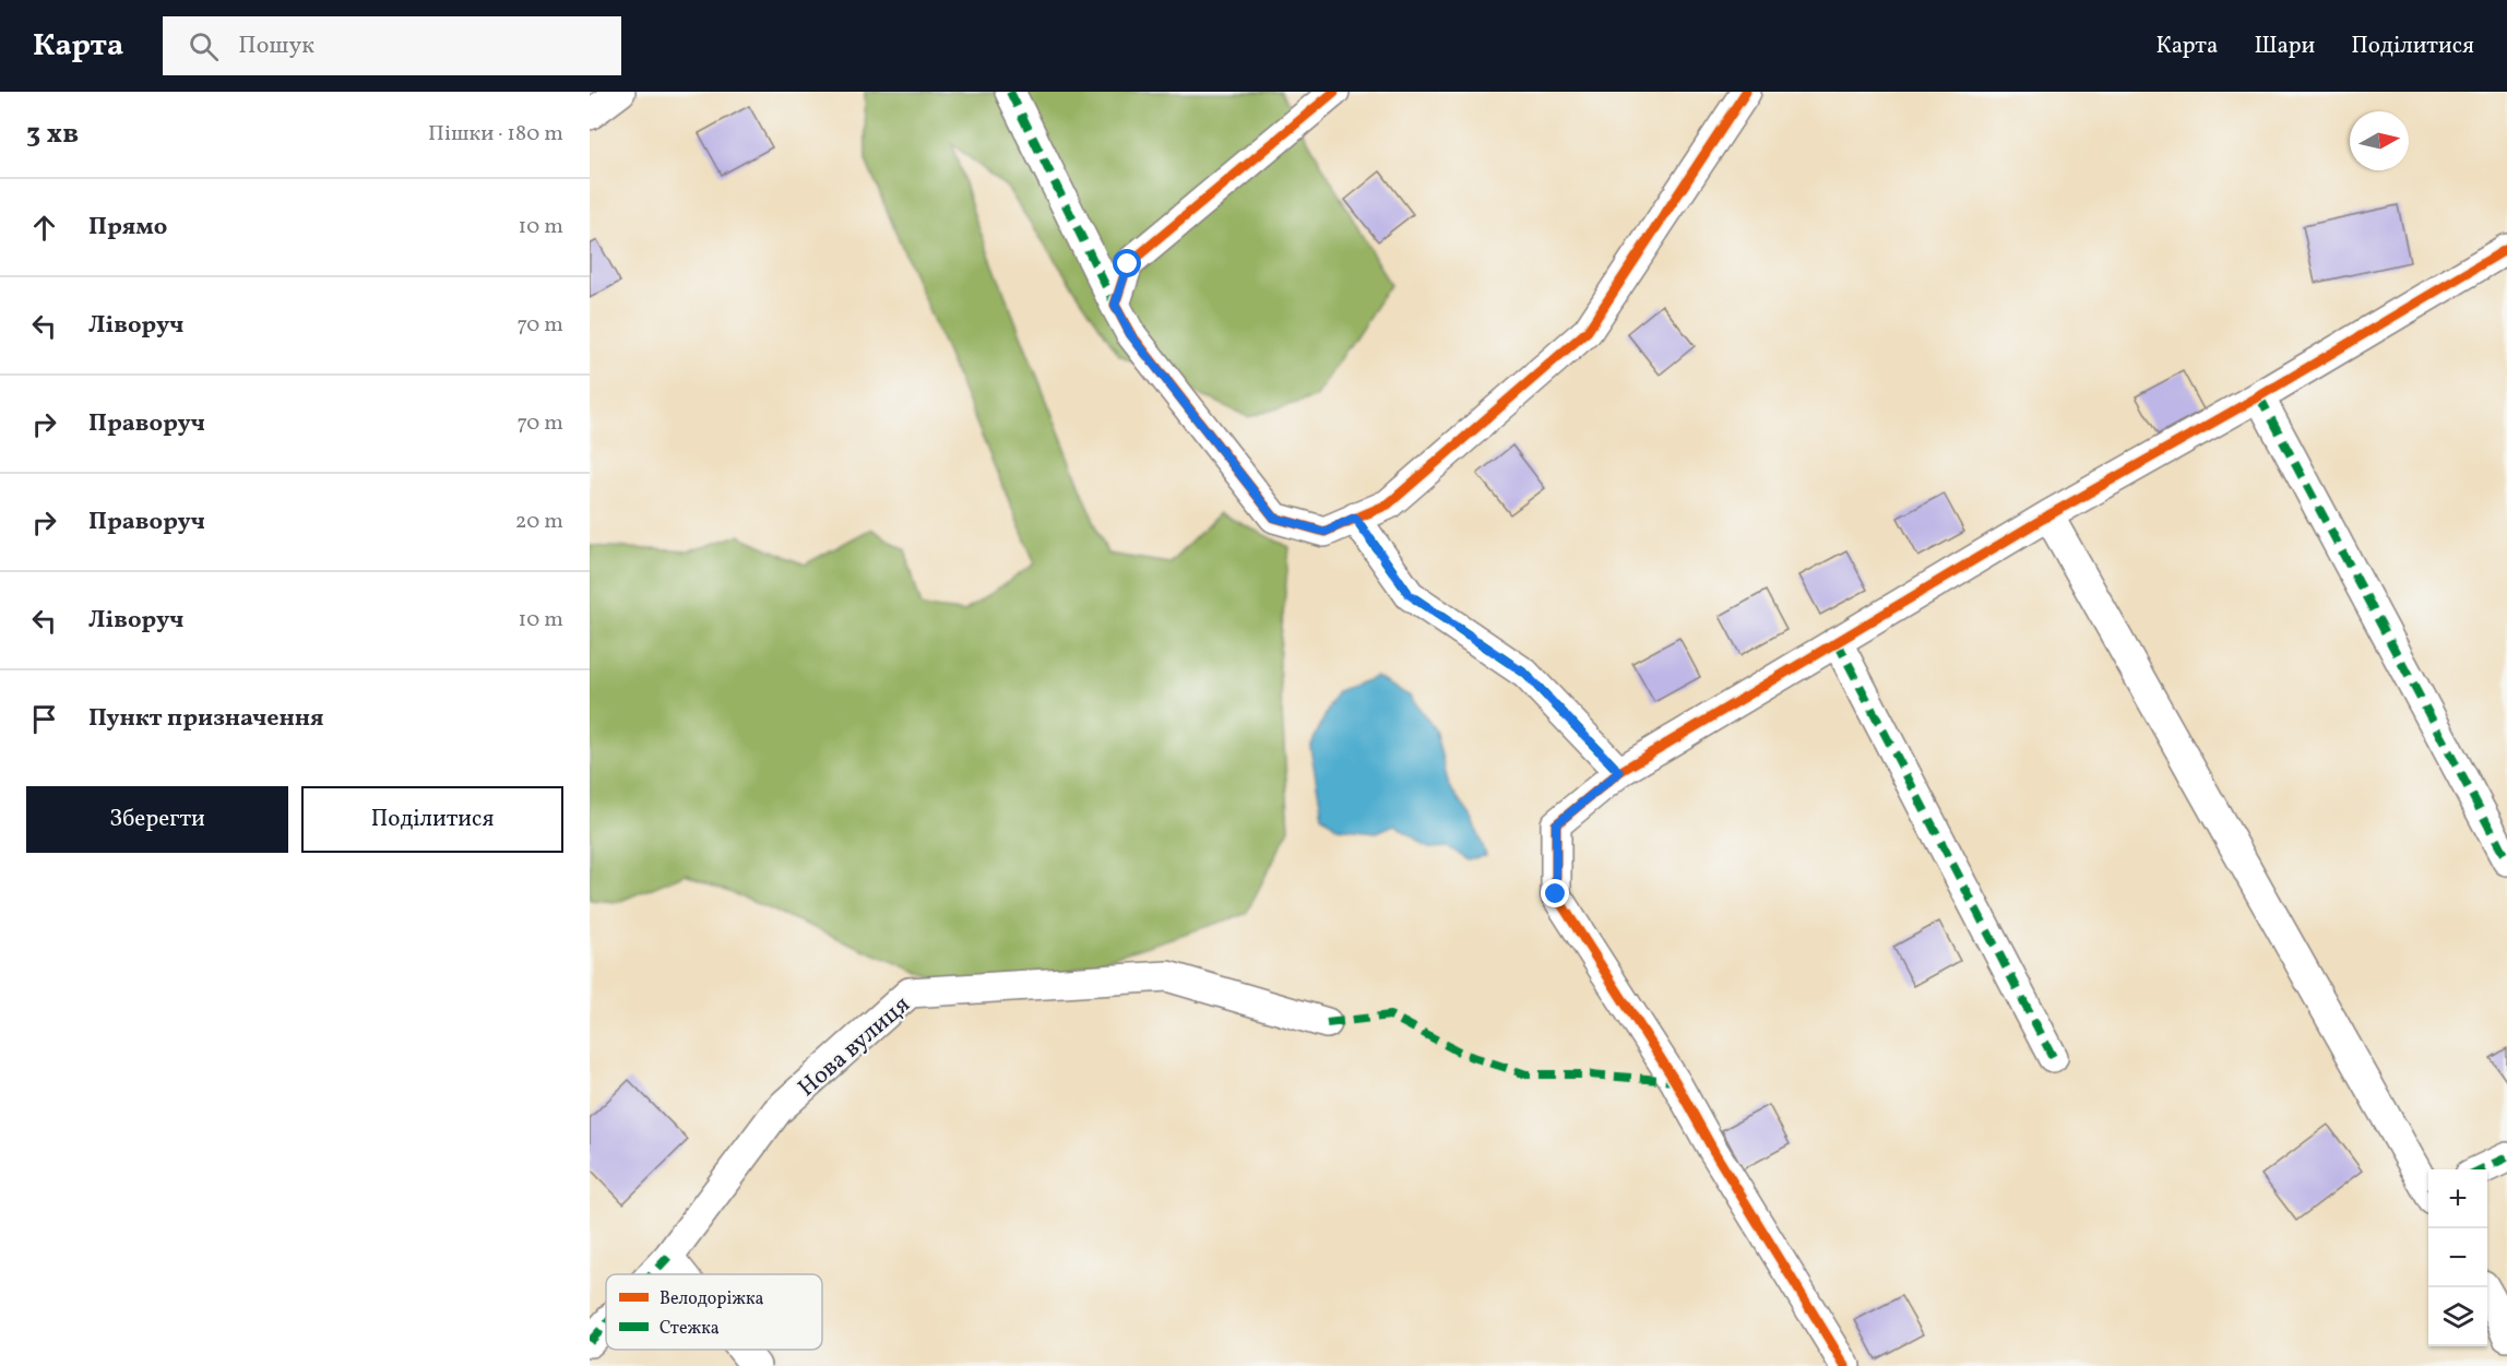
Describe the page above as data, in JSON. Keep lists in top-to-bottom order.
{
  "streets": {
    "street": ["Нова вулиця"]
  },
  "legend": ["Велодоріжка", "Стежка"],
  "north": "right",
  "page": {
    "header": "Карта",
    "search": "Пошук",
    "nav": ["Карта", "Шари", "Поділитися"],
    "heading": ["3 хв", "Пішки · 180 m"],
    "list": [
      ["Прямо", "10 m"],
      ["Ліворуч", "70 m"],
      ["Праворуч", "70 m"],
      ["Праворуч", "20 m"],
      ["Ліворуч", "10 m"],
      "Пункт призначення"
    ],
    "buttons": ["Зберегти", "Поділитися"],
    "map_buttons": ["+", "−"]
  }
}
